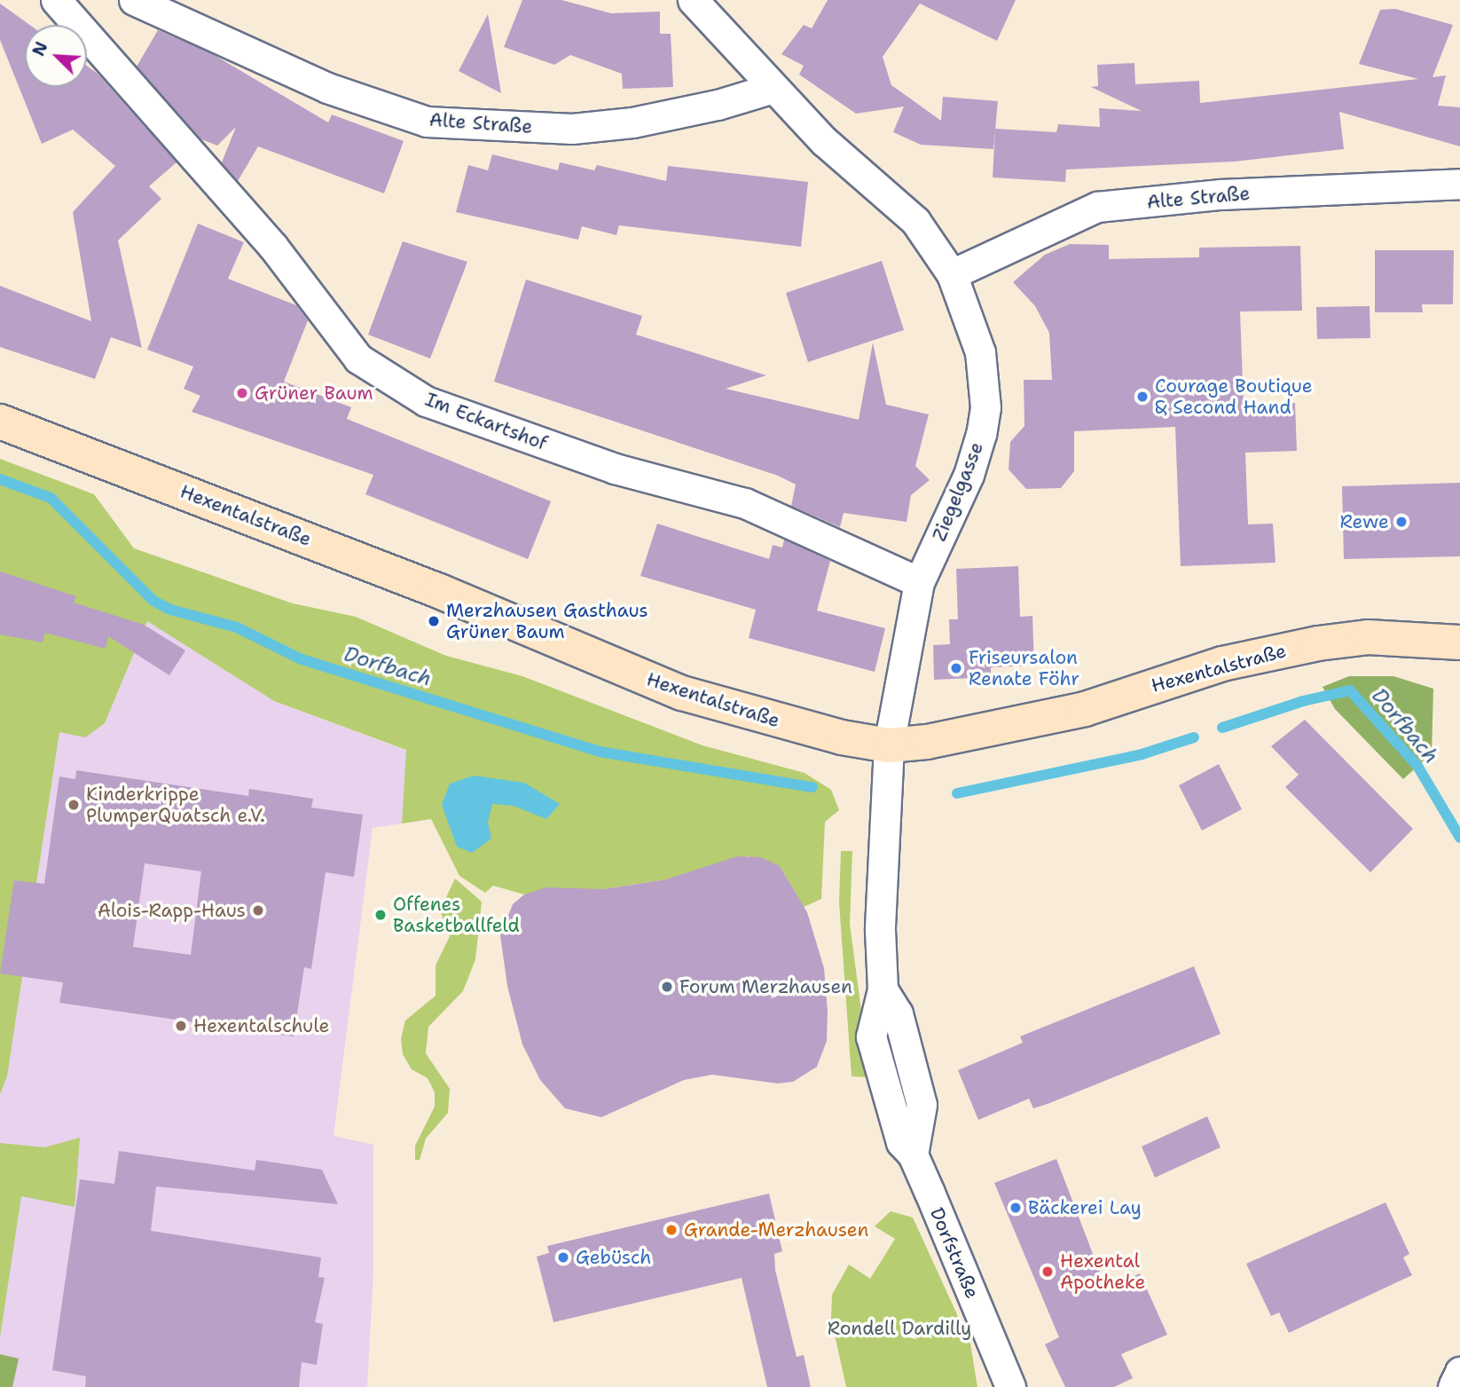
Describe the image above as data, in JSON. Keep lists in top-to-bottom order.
{
  "streets": {
    "main road": ["Hexentalstraße"],
    "street": [
      "Alte Straße",
      "Im Eckartshof",
      "Ziegelgasse",
      "Dorfstraße"
    ]
  },
  "crossings": [
    ["Alte Straße", "Ziegelgasse"],
    ["Im Eckartshof", "Ziegelgasse"],
    ["Ziegelgasse", "Hexentalstraße"],
    ["Ziegelgasse", "Dorfstraße"],
    ["Hexentalstraße", "Dorfstraße"]
  ],
  "water": ["Dorfbach"],
  "parks": ["Rondell Dardilly"],
  "places": [
    "Grüner Baum",
    "Courage Boutique & Second Hand",
    "Rewe",
    "Merzhausen Gasthaus Grüner Baum",
    "Friseursalon Renate Föhr",
    "Kinderkrippe PlumperQuatsch e.V.",
    "Alois-Rapp-Haus",
    "Offenes Basketballfeld",
    "Forum Merzhausen",
    "Hexentalschule",
    "Bäckerei Lay",
    "Grande-Merzhausen",
    "Gebüsch",
    "Hexental Apotheke"
  ],
  "north": "top left"
}
